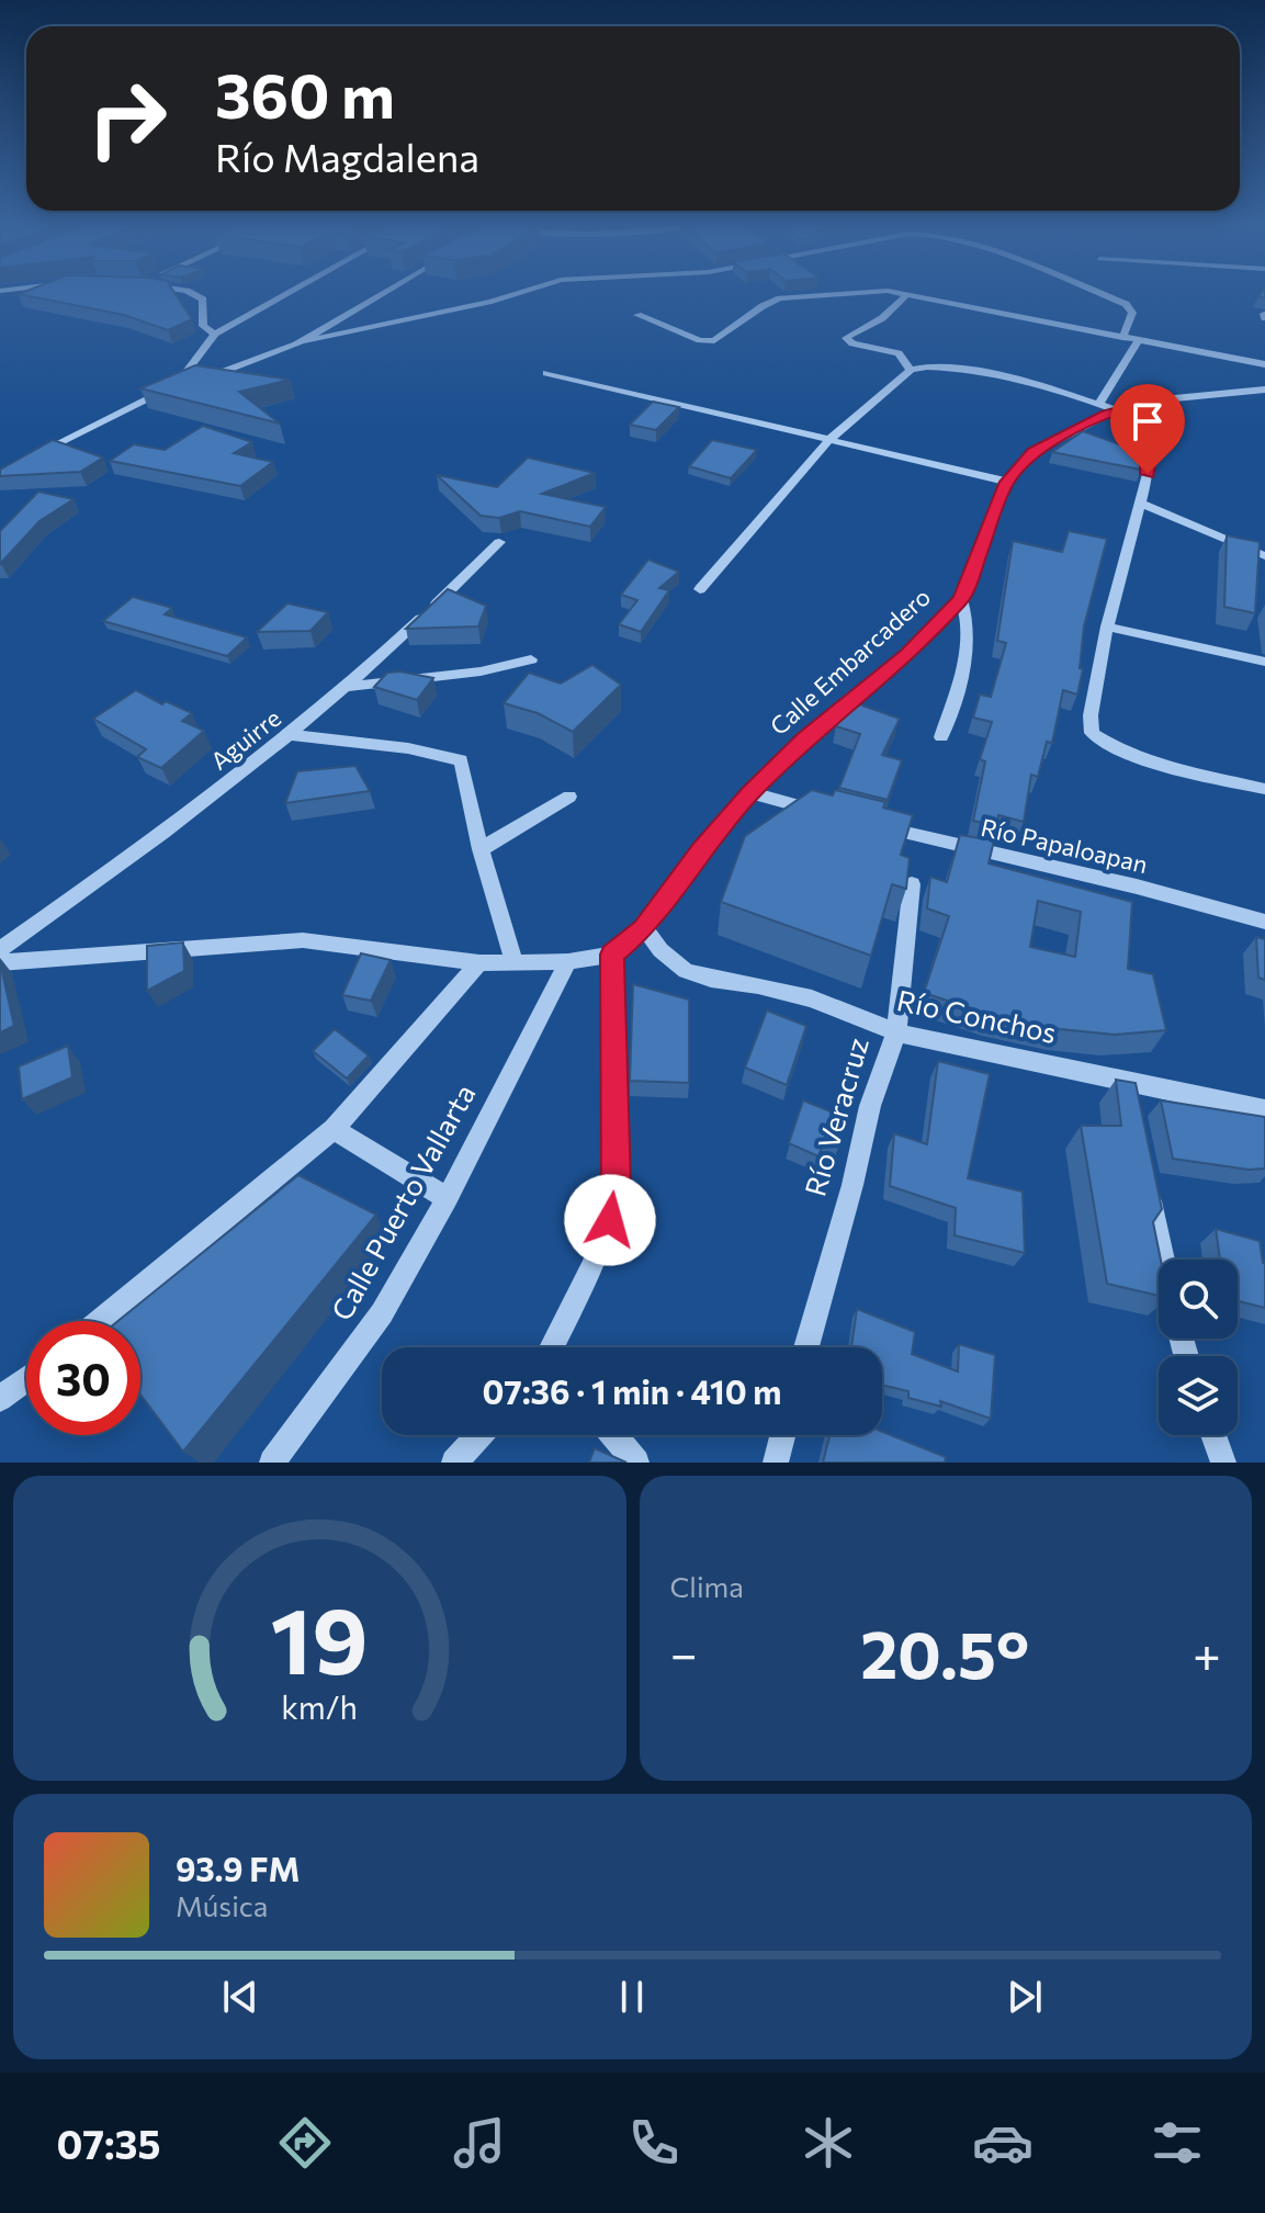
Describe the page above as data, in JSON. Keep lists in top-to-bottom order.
{
  "streets": {
    "street": [
      "Calle Embarcadero",
      "Aguirre",
      "Río Papaloapan",
      "Río Conchos",
      "Río Veracruz",
      "Calle Puerto Vallarta"
    ]
  },
  "crossings": [
    ["Calle Embarcadero", "Río Conchos"],
    ["Río Conchos", "Río Veracruz"]
  ],
  "page": {
    "turn": ["360 m", "Río Magdalena"],
    "limit": "30",
    "trip": "07:36 · 1 min · 410 m",
    "tile": "Clima",
    "heat": ["−", "20.5°", "+"],
    "song": ["93.9 FM", "Música"],
    "tabs": "07:35",
    "gauge": ["19", "km/h"]
  }
}
